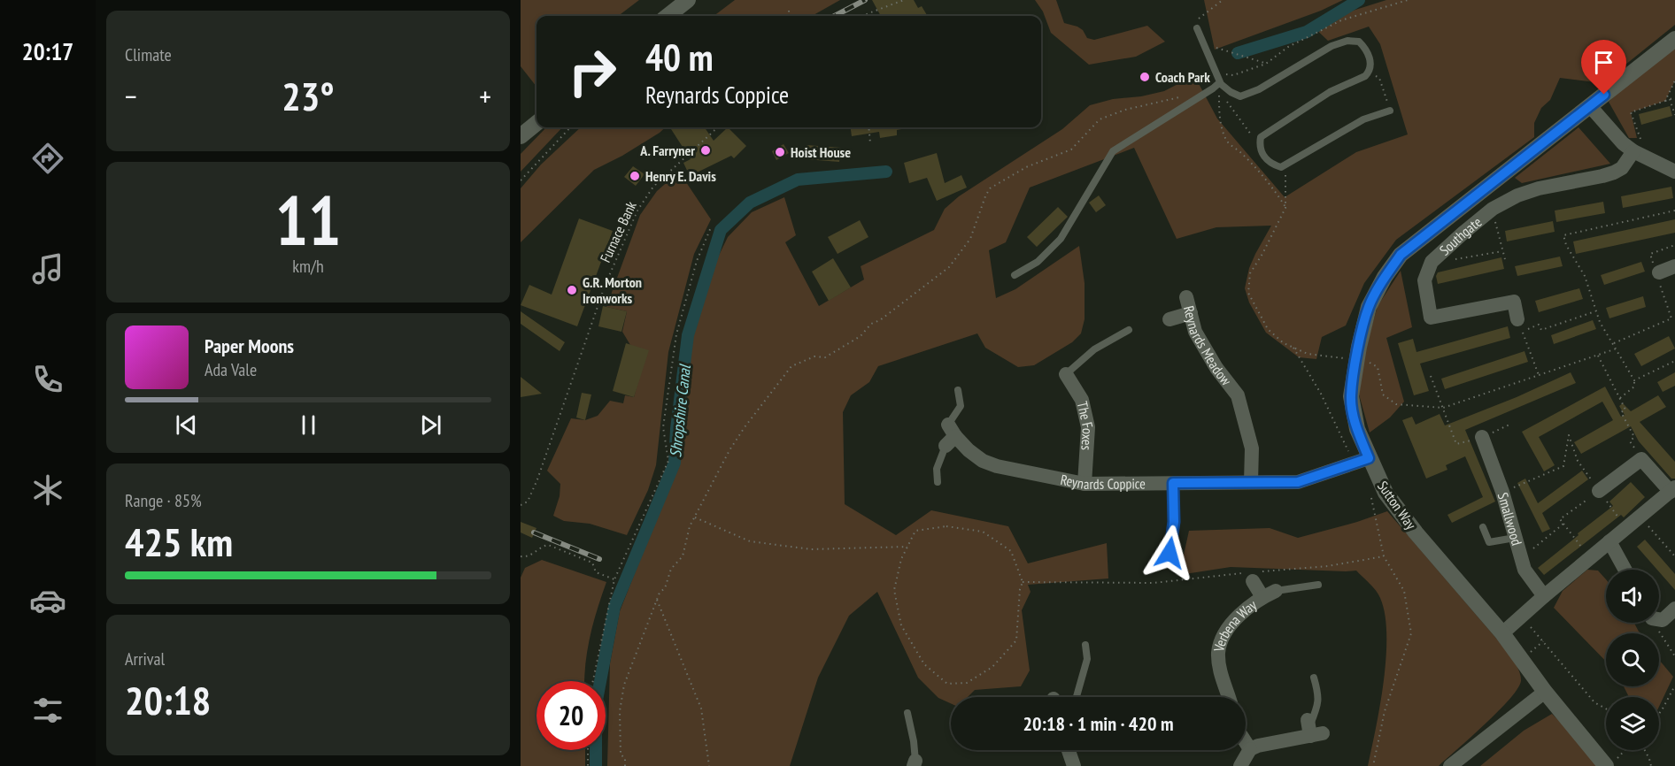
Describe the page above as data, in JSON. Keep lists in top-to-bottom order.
{
  "streets": {
    "street": [
      "Southgate",
      "Reynards Meadow",
      "The Foxes",
      "Reynards Coppice",
      "Sutton Way",
      "Smallwood",
      "Verbena Way"
    ],
    "path": ["Furnace Bank"]
  },
  "crossings": [
    ["Reynards Meadow", "Reynards Coppice"],
    ["The Foxes", "Reynards Coppice"],
    ["Reynards Coppice", "Sutton Way"]
  ],
  "water": ["Shropshire Canal"],
  "places": [
    "Coach Park",
    "A. Farryner",
    "Hoist House",
    "Henry E. Davis",
    "G.R. Morton Ironworks"
  ],
  "page": {
    "tabs": "20:17",
    "tile": [
      "Climate",
      ["11", "km/h"],
      ["Range · 85%", "425 km"],
      ["Arrival", "20:18"]
    ],
    "turn": ["40 m", "Reynards Coppice"],
    "heat": ["−", "23°", "+"],
    "song": ["Paper Moons", "Ada Vale"],
    "limit": "20",
    "trip": "20:18 · 1 min · 420 m"
  }
}
